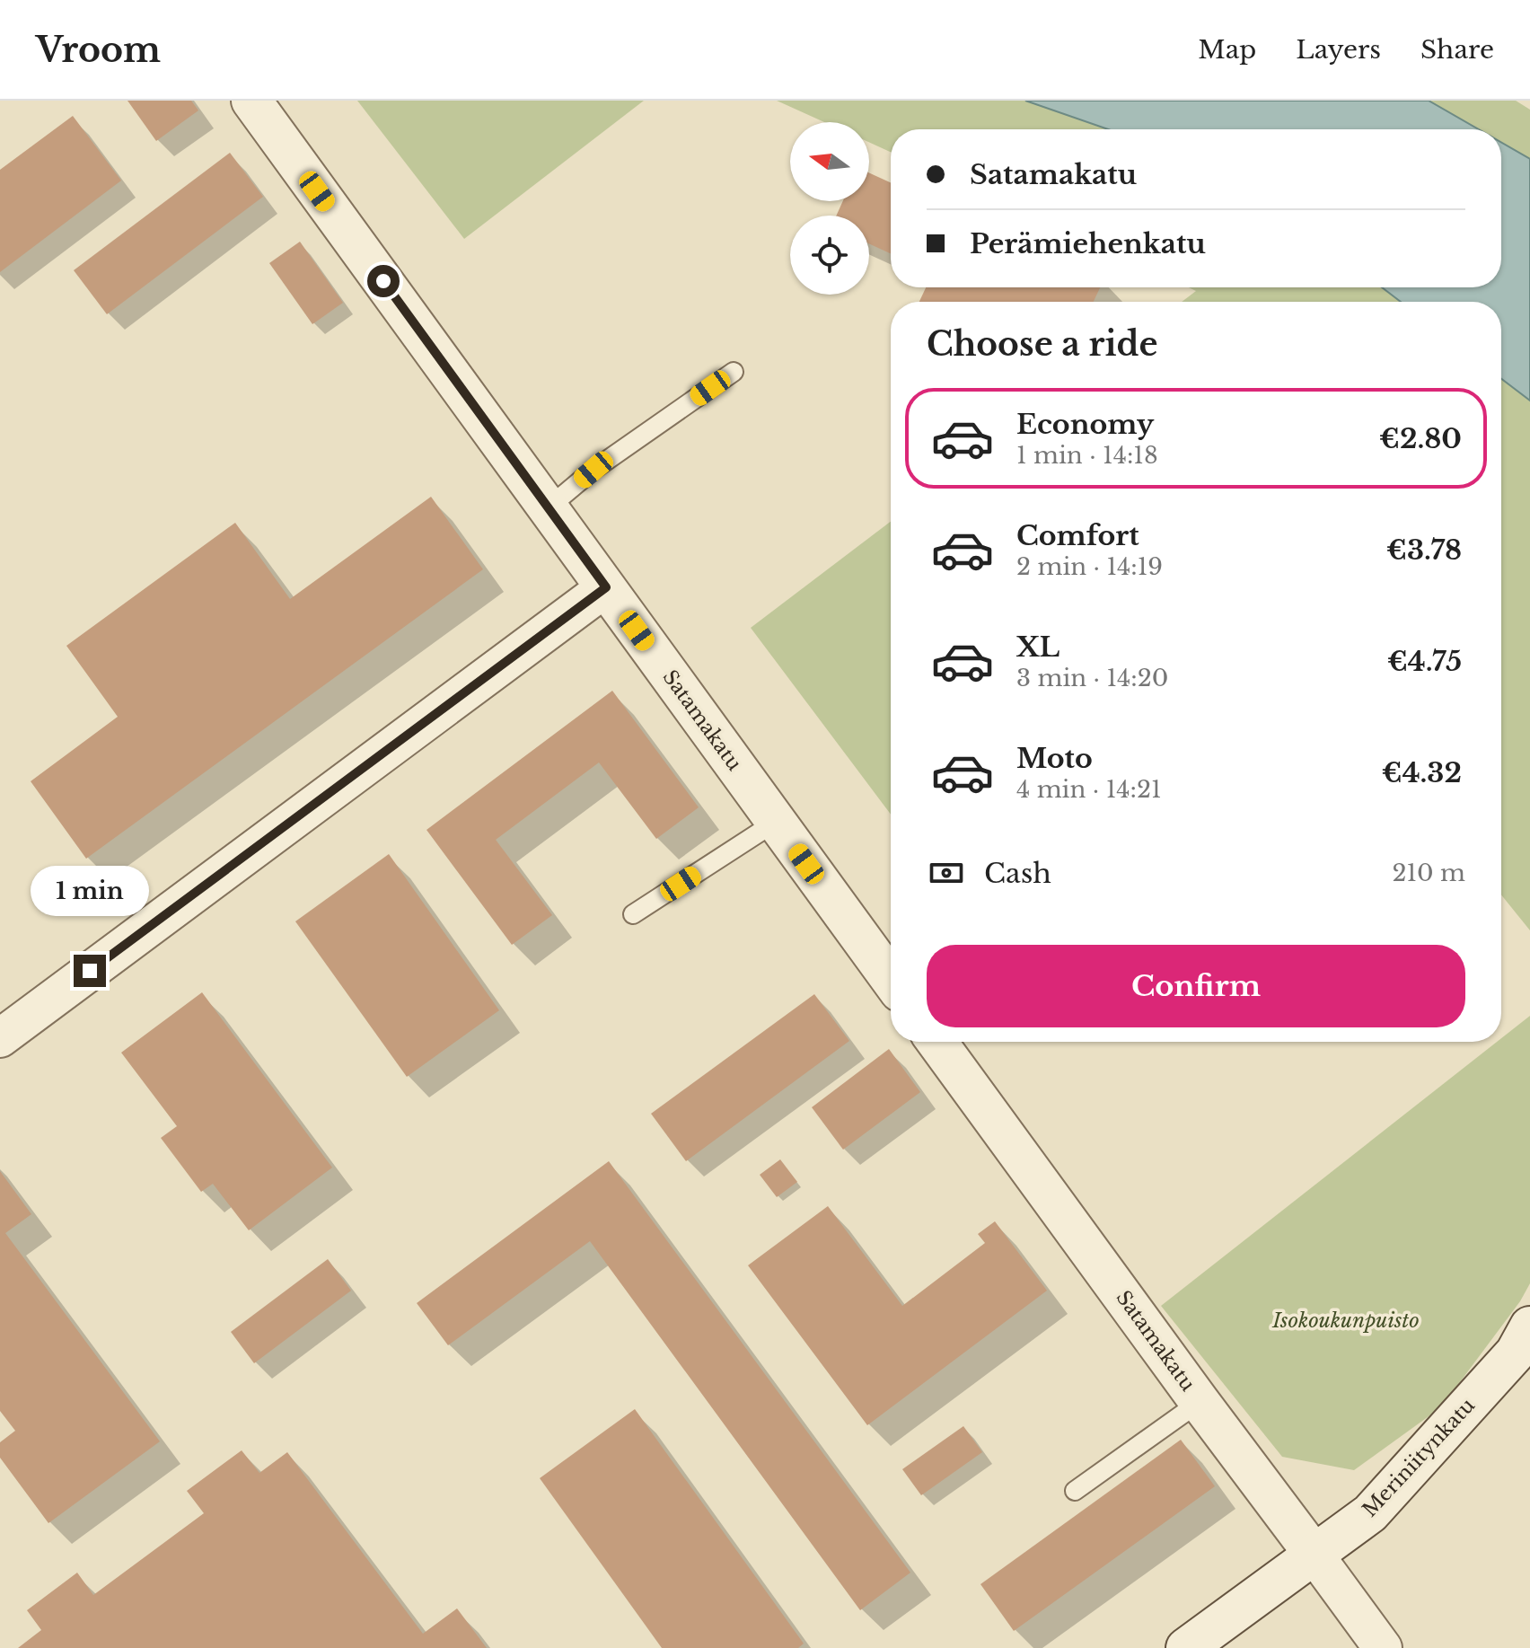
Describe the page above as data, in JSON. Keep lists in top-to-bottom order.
{
  "streets": {
    "street": ["Satamakatu", "Meriniitynkatu"]
  },
  "crossings": [
    ["Satamakatu", "Meriniitynkatu"]
  ],
  "parks": ["Isokoukunpuisto"],
  "north": "left",
  "page": {
    "header": "Vroom",
    "nav": ["Map", "Layers", "Share"],
    "banner": ["Satamakatu", "Perämiehenkatu"],
    "heading": "Choose a ride",
    "list": [
      {
        "name": "Economy",
        "note": "1 min · 14:18",
        "value": "€2.80"
      },
      {
        "name": "Comfort",
        "note": "2 min · 14:19",
        "value": "€3.78"
      },
      {
        "name": "XL",
        "note": "3 min · 14:20",
        "value": "€4.75"
      },
      {
        "name": "Moto",
        "note": "4 min · 14:21",
        "value": "€4.32"
      }
    ],
    "pay": ["Cash", "210 m"],
    "bubble": "1 min",
    "buttons": "Confirm"
  }
}
